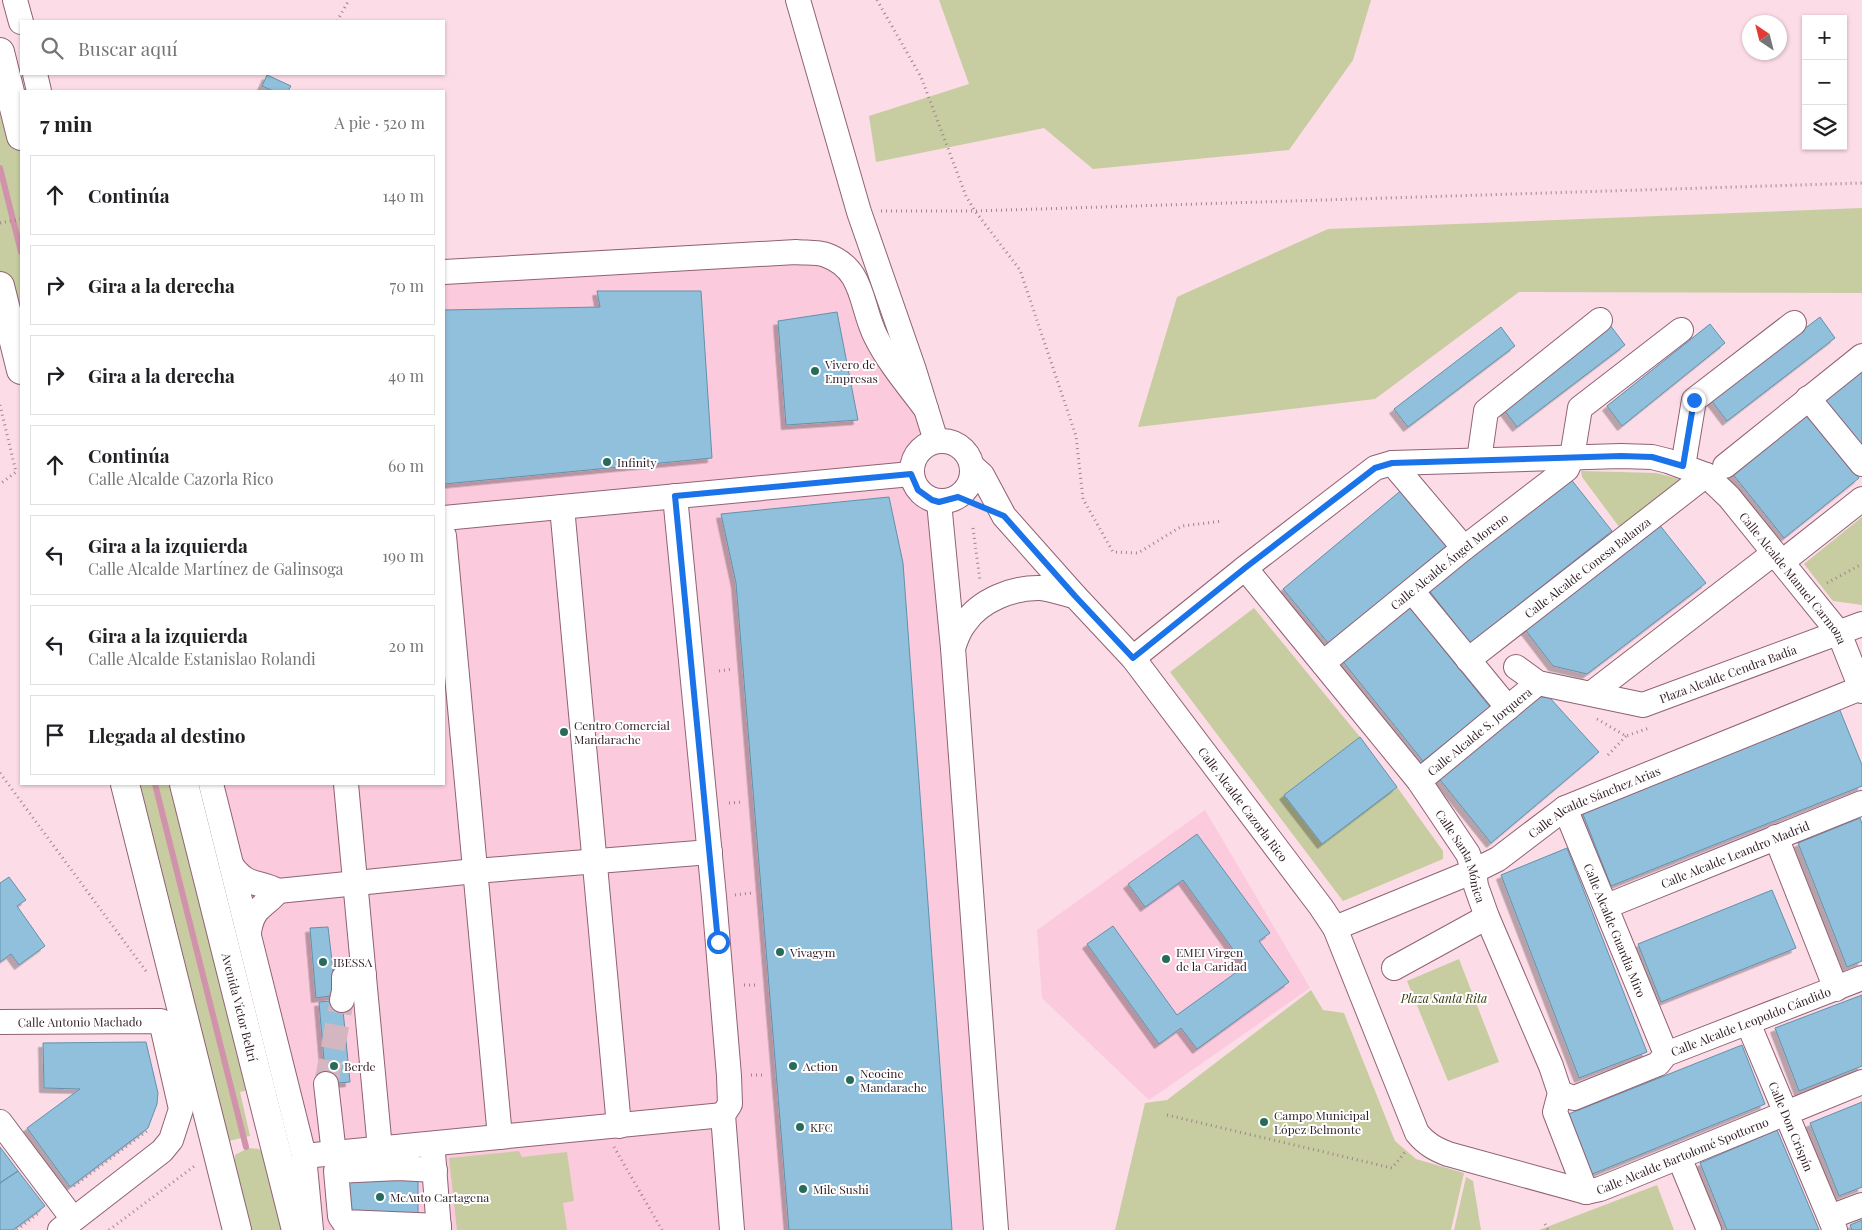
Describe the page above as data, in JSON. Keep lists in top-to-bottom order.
{
  "streets": {
    "main road": ["Avenida Víctor Beltrí"],
    "street": [
      "Calle Alcalde Ángel Moreno",
      "Calle Alcalde Conesa Balanza",
      "Calle Alcalde Manuel Carmona",
      "Plaza Alcalde Cendra Badía",
      "Calle Alcalde S. Jorquera",
      "Calle Alcalde Sánchez Arias",
      "Calle Alcalde Cazorla Rico",
      "Calle Alcalde Leandro Madrid",
      "Calle Santa Mónica",
      "Calle Alcalde Guardia Miro",
      "Calle Antonio Machado",
      "Calle Alcalde Leopoldo Cándido",
      "Calle Don Crispín",
      "Calle Alcalde Bartolomé Spottorno"
    ]
  },
  "crossings": [
    ["Calle Alcalde Ángel Moreno", "Calle Santa Mónica"],
    ["Calle Alcalde Conesa Balanza", "Calle Alcalde Manuel Carmona"],
    ["Calle Alcalde Manuel Carmona", "Plaza Alcalde Cendra Badía"],
    ["Calle Alcalde Manuel Carmona", "Calle Alcalde Sánchez Arias"],
    ["Plaza Alcalde Cendra Badía", "Calle Alcalde S. Jorquera"],
    ["Calle Alcalde S. Jorquera", "Calle Santa Mónica"],
    ["Calle Alcalde Sánchez Arias", "Calle Alcalde Cazorla Rico"],
    ["Calle Alcalde Sánchez Arias", "Calle Santa Mónica"],
    ["Calle Alcalde Sánchez Arias", "Calle Alcalde Guardia Miro"],
    ["Calle Alcalde Cazorla Rico", "Calle Alcalde Bartolomé Spottorno"],
    ["Calle Alcalde Leandro Madrid", "Calle Alcalde Guardia Miro"],
    ["Calle Santa Mónica", "Calle Alcalde Leopoldo Cándido"],
    ["Calle Santa Mónica", "Calle Alcalde Bartolomé Spottorno"],
    ["Calle Alcalde Guardia Miro", "Calle Alcalde Leopoldo Cándido"],
    ["Calle Alcalde Leopoldo Cándido", "Calle Don Crispín"],
    ["Calle Don Crispín", "Calle Alcalde Bartolomé Spottorno"]
  ],
  "parks": ["Plaza Santa Rita"],
  "places": [
    "Vivero de Empresas",
    "Infinity",
    "Centro Comercial Mandarache",
    "Vivagym",
    "EMEI Virgen de la Caridad",
    "IBESSA",
    "Berde",
    "Action",
    "Neocine Mandarache",
    "Campo Municipal López Belmonte",
    "KFC",
    "Mile Sushi",
    "McAuto Cartagena"
  ],
  "north": "top left",
  "page": {
    "map_buttons": ["+", "−"],
    "search": "Buscar aquí",
    "heading": ["7 min", "A pie · 520 m"],
    "list": [
      ["Continúa", "140 m"],
      ["Gira a la derecha", "70 m"],
      ["Gira a la derecha", "40 m"],
      ["Continúa", "Calle Alcalde Cazorla Rico", "60 m"],
      ["Gira a la izquierda", "Calle Alcalde Martínez de Galinsoga", "190 m"],
      ["Gira a la izquierda", "Calle Alcalde Estanislao Rolandi", "20 m"],
      "Llegada al destino"
    ]
  }
}
